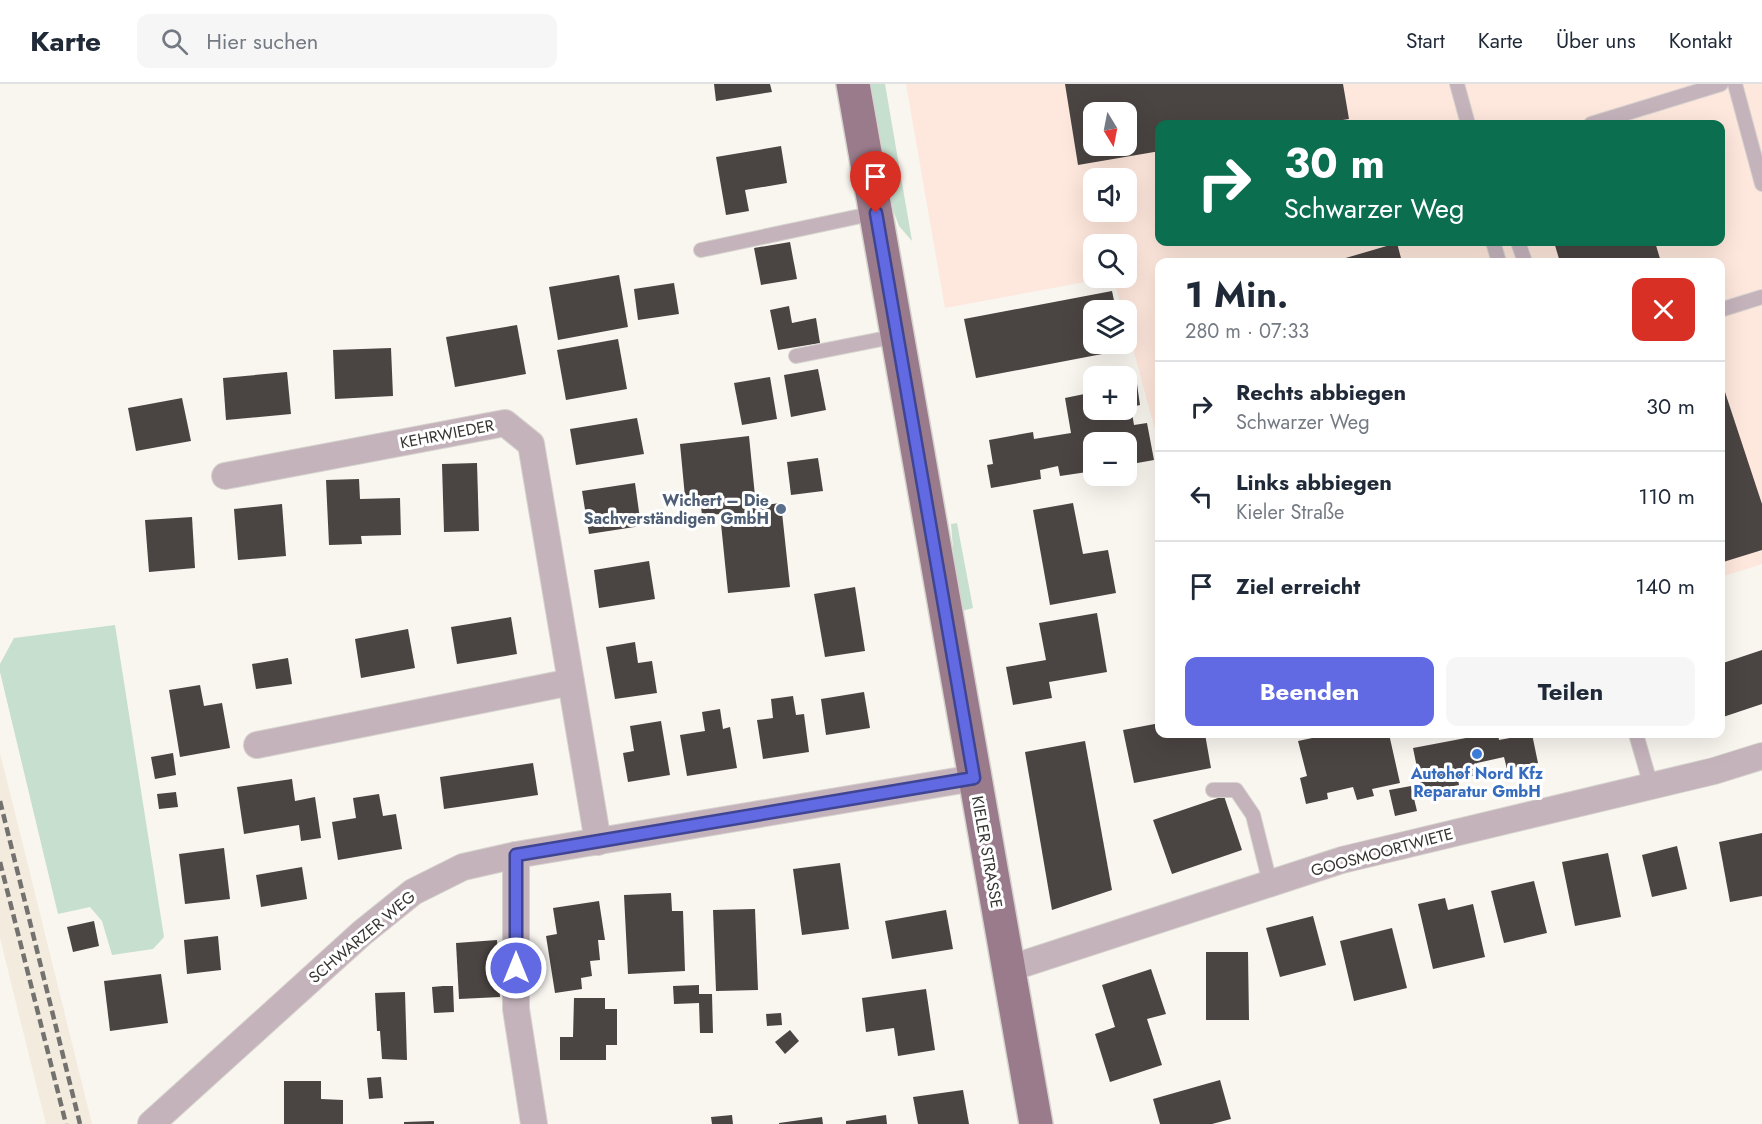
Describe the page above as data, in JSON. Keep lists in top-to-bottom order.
{
  "streets": {
    "main road": ["KIELER STRASSE"],
    "street": ["KEHRWIEDER", "GOOSMOORTWIETE", "SCHWARZER WEG"]
  },
  "crossings": [
    ["KEHRWIEDER", "SCHWARZER WEG"],
    ["KIELER STRASSE", "GOOSMOORTWIETE"],
    ["KIELER STRASSE", "SCHWARZER WEG"]
  ],
  "places": ["Wichert – Die Sachverständigen GmbH", "Autohof Nord Kfz Reparatur GmbH"],
  "north": "bottom",
  "page": {
    "header": "Karte",
    "search": "Hier suchen",
    "nav": [
      "Start",
      "Karte",
      "Über uns",
      "Kontakt"
    ],
    "map_buttons": ["+", "−"],
    "turn": ["30 m", "Schwarzer Weg"],
    "heading": ["1 Min.", "280 m · 07:33"],
    "list": [
      {
        "name": "Rechts abbiegen",
        "note": "Schwarzer Weg",
        "value": "30 m"
      },
      {
        "name": "Links abbiegen",
        "note": "Kieler Straße",
        "value": "110 m"
      },
      {
        "name": "Ziel erreicht",
        "value": "140 m"
      }
    ],
    "buttons": ["Beenden", "Teilen"]
  }
}
